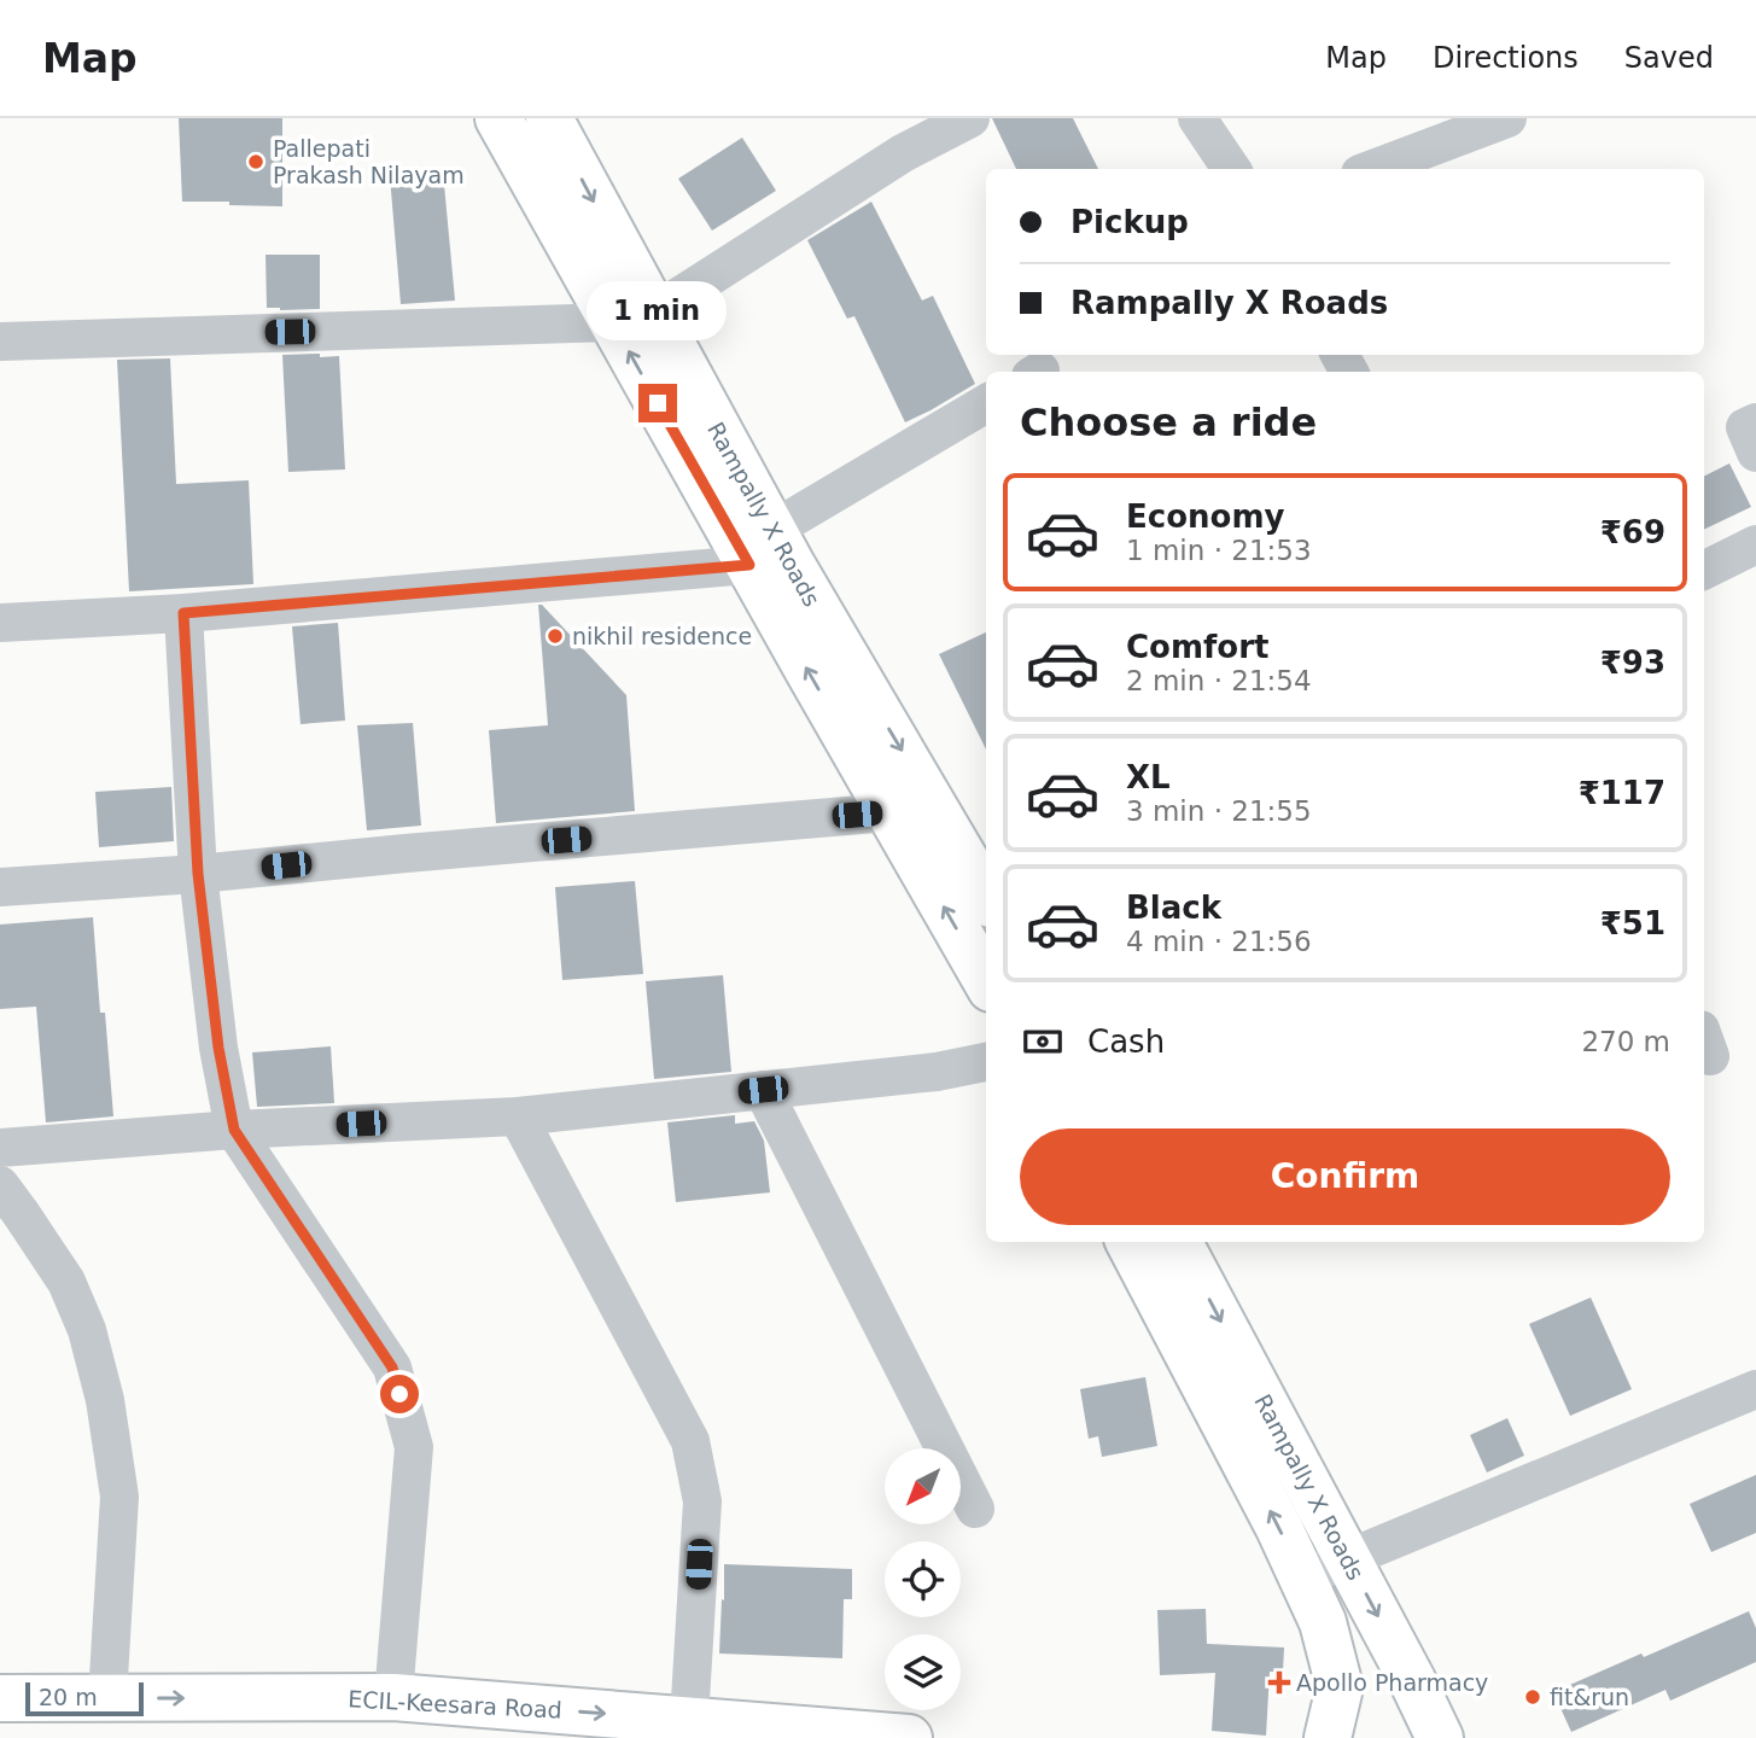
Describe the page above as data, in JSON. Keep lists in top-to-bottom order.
{
  "streets": {
    "main road": ["Rampally X Roads", "ECIL-Keesara Road"]
  },
  "one_way": ["ECIL-Keesara Road"],
  "places": {
    "other": ["Pallepati Prakash Nilayam", "nikhil residence", "fit&run"],
    "health": ["Apollo Pharmacy"]
  },
  "scale_bar": "20 m",
  "north": "bottom left",
  "page": {
    "header": "Map",
    "nav": ["Map", "Directions", "Saved"],
    "banner": ["Pickup", "Rampally X Roads"],
    "bubble": "1 min",
    "heading": "Choose a ride",
    "list": [
      {
        "name": "Economy",
        "note": "1 min · 21:53",
        "value": "₹69"
      },
      {
        "name": "Comfort",
        "note": "2 min · 21:54",
        "value": "₹93"
      },
      {
        "name": "XL",
        "note": "3 min · 21:55",
        "value": "₹117"
      },
      {
        "name": "Black",
        "note": "4 min · 21:56",
        "value": "₹51"
      }
    ],
    "pay": ["Cash", "270 m"],
    "buttons": "Confirm",
    "scale": "20 m"
  }
}
